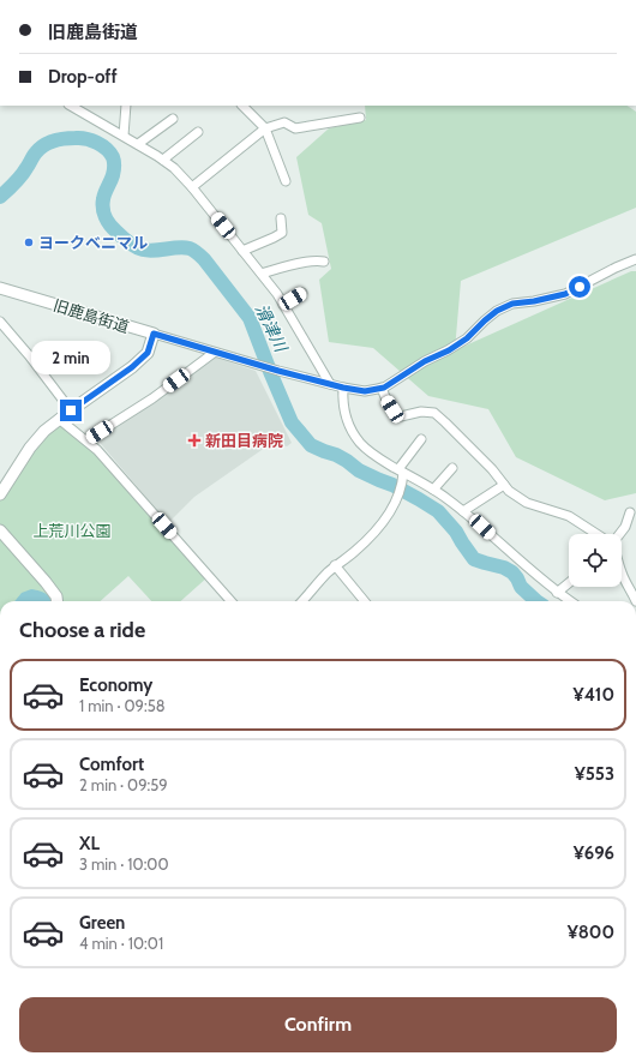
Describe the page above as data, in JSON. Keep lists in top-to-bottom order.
{
  "streets": {
    "street": ["旧鹿島街道"]
  },
  "water": ["滑津川"],
  "parks": ["上荒川公園"],
  "places": {
    "other": ["ヨークベニマル"],
    "health": ["新田目病院"]
  },
  "page": {
    "banner": ["旧鹿島街道", "Drop-off"],
    "bubble": "2 min",
    "heading": "Choose a ride",
    "list": [
      {
        "name": "Economy",
        "note": "1 min · 09:58",
        "value": "¥410"
      },
      {
        "name": "Comfort",
        "note": "2 min · 09:59",
        "value": "¥553"
      },
      {
        "name": "XL",
        "note": "3 min · 10:00",
        "value": "¥696"
      },
      {
        "name": "Green",
        "note": "4 min · 10:01",
        "value": "¥800"
      }
    ],
    "buttons": "Confirm"
  }
}
